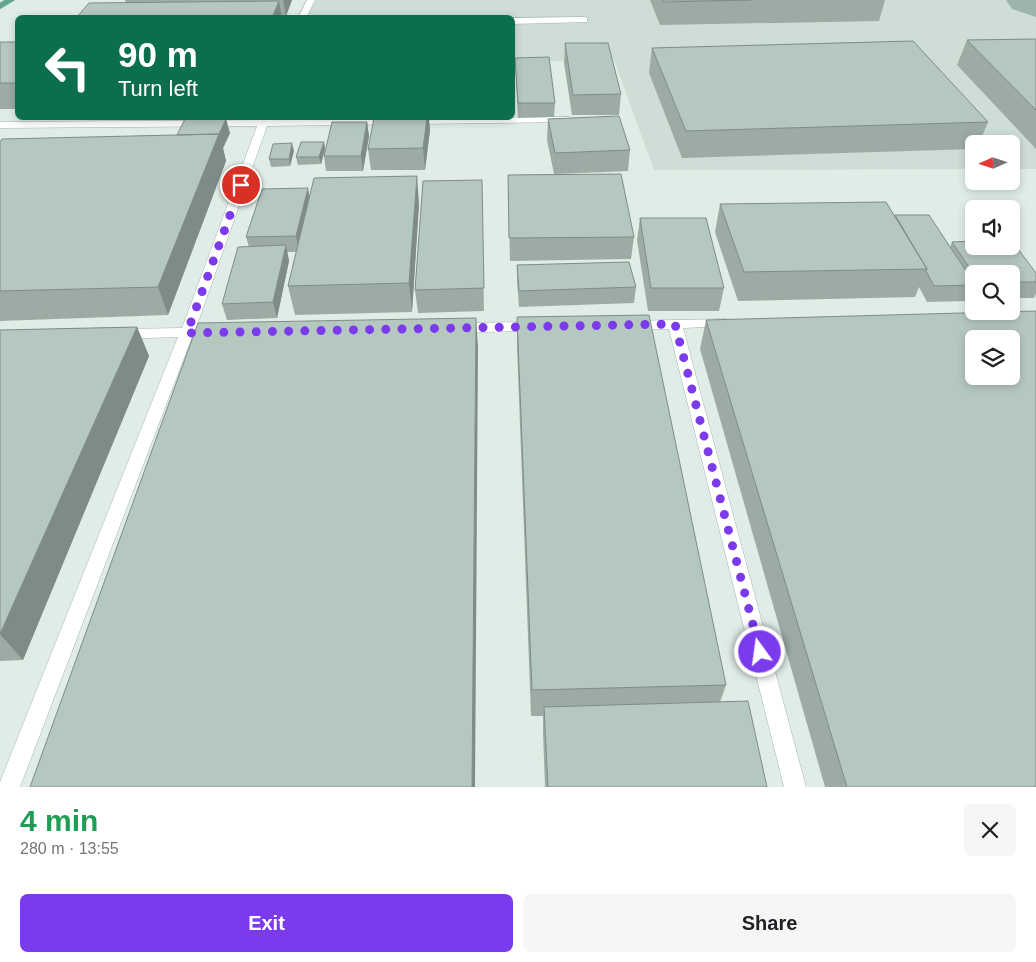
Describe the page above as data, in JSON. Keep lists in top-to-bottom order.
{
  "north": "left",
  "page": {
    "turn": ["90 m", "Turn left"],
    "heading": ["4 min", "280 m · 13:55"],
    "buttons": ["Exit", "Share"]
  }
}
